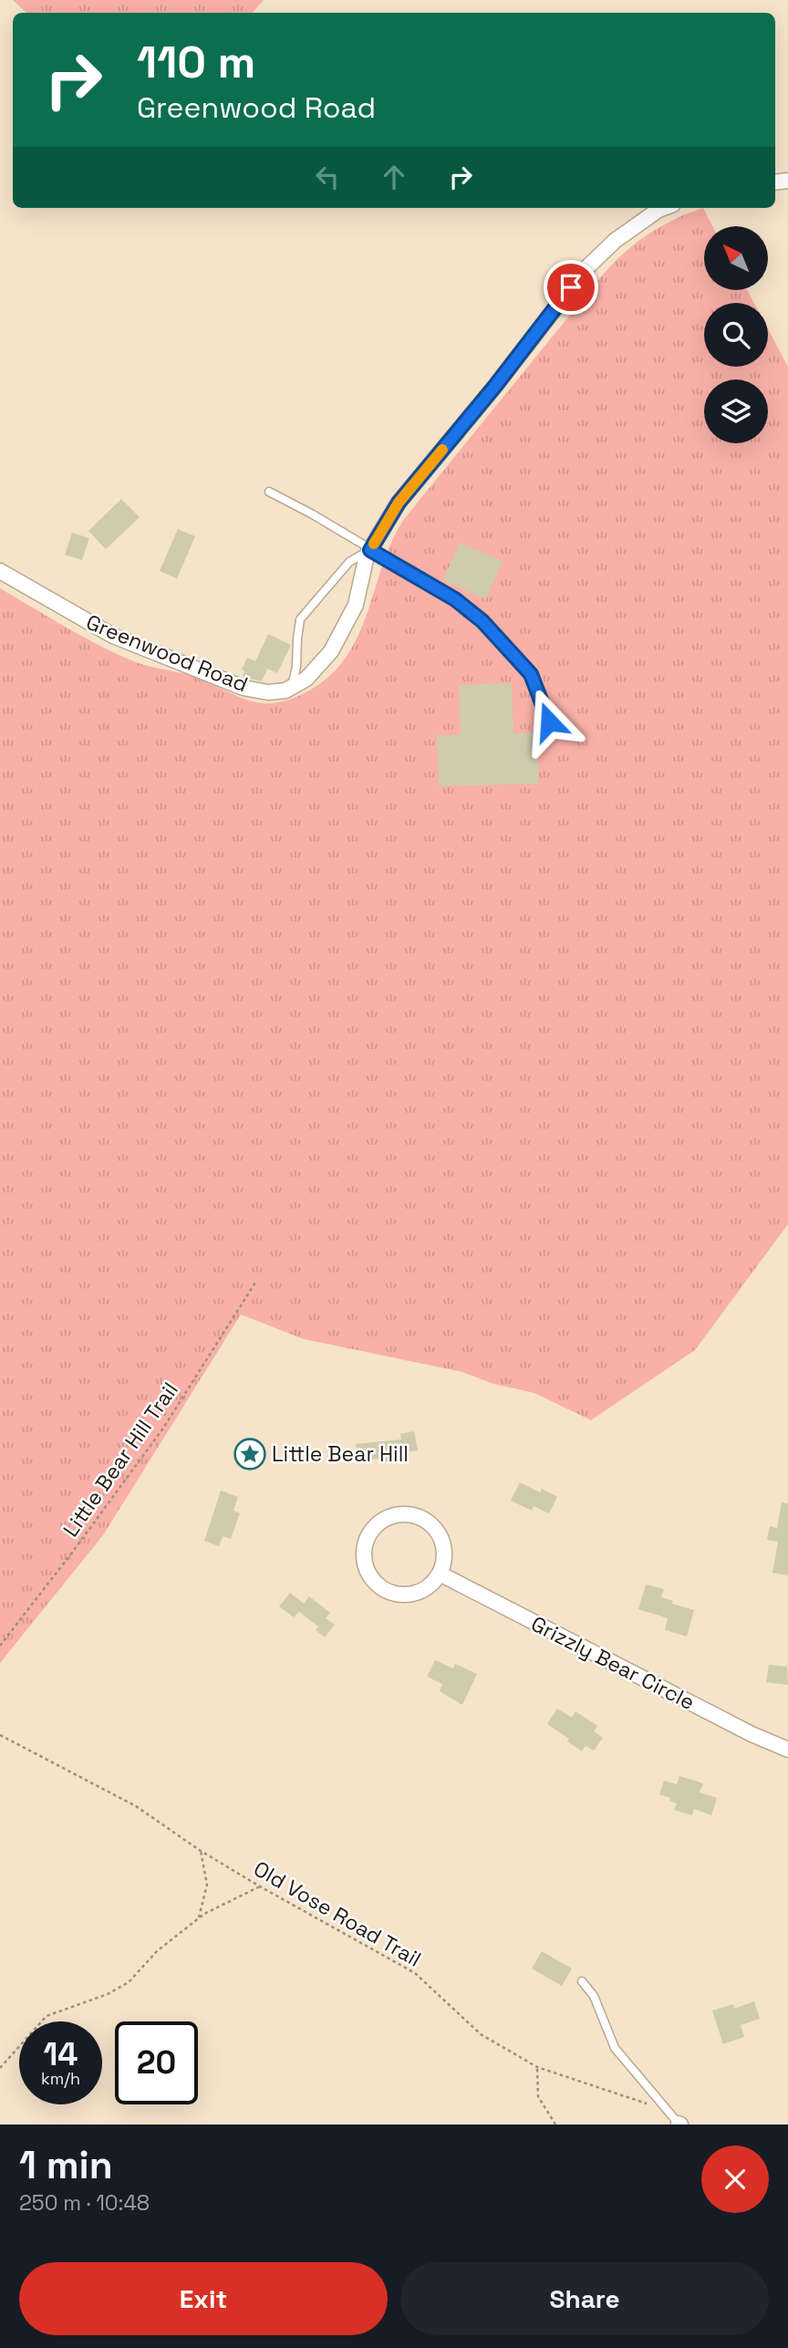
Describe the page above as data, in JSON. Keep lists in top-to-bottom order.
{
  "streets": {
    "street": ["Greenwood Road", "Grizzly Bear Circle"],
    "path": ["Little Bear Hill Trail", "Old Vose Road Trail"]
  },
  "places": {
    "place": ["Little Bear Hill"]
  },
  "north": "top left",
  "page": {
    "turn": ["110 m", "Greenwood Road"],
    "speed": "14 km/h",
    "limit": "20",
    "heading": ["1 min", "250 m · 10:48"],
    "buttons": ["Exit", "Share"]
  }
}
